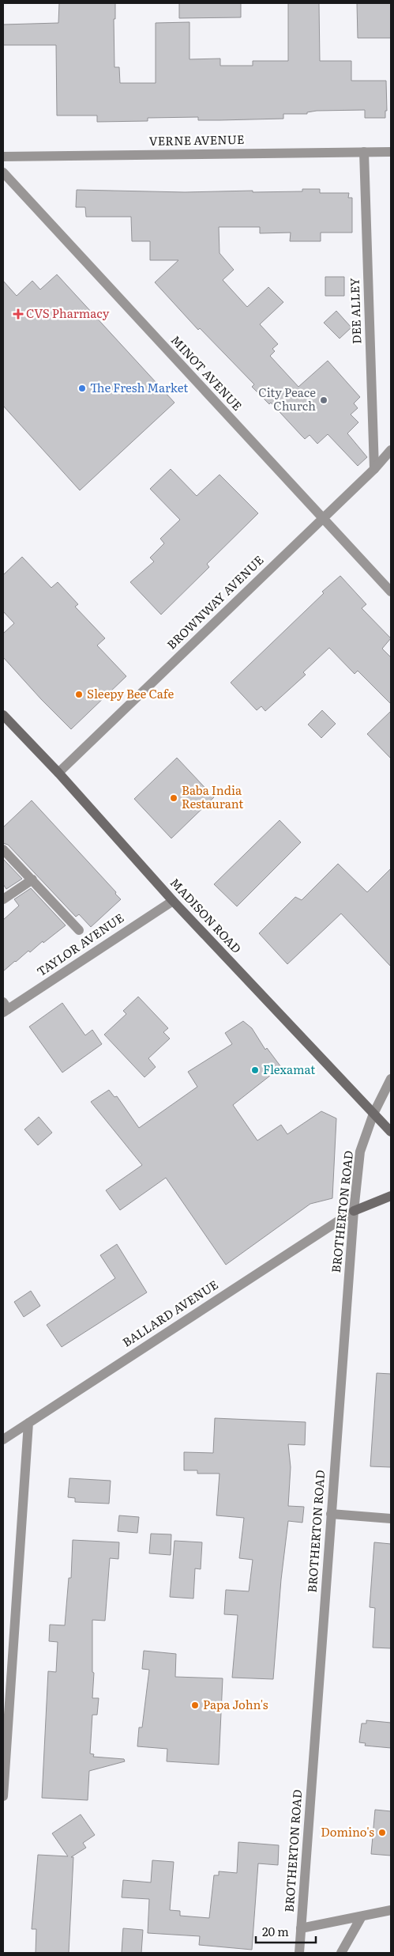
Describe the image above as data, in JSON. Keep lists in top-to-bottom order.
{
  "streets": {
    "main road": ["MADISON ROAD"],
    "street": [
      "VERNE AVENUE",
      "DEE ALLEY",
      "MINOT AVENUE",
      "BROWNWAY AVENUE",
      "TAYLOR AVENUE",
      "BROTHERTON ROAD",
      "BALLARD AVENUE"
    ]
  },
  "crossings": [
    ["VERNE AVENUE", "DEE ALLEY"],
    ["DEE ALLEY", "BROWNWAY AVENUE"],
    ["MINOT AVENUE", "BROWNWAY AVENUE"],
    ["BROWNWAY AVENUE", "MADISON ROAD"],
    ["MADISON ROAD", "TAYLOR AVENUE"],
    ["MADISON ROAD", "BROTHERTON ROAD"],
    ["BROTHERTON ROAD", "BALLARD AVENUE"]
  ],
  "places": {
    "health": ["CVS Pharmacy"],
    "other": [
      "The Fresh Market",
      "City Peace Church",
      "Sleepy Bee Cafe",
      "Baba India Restaurant",
      "Flexamat",
      "Papa John's",
      "Domino's"
    ]
  },
  "scale_bar": "20 m"
}
